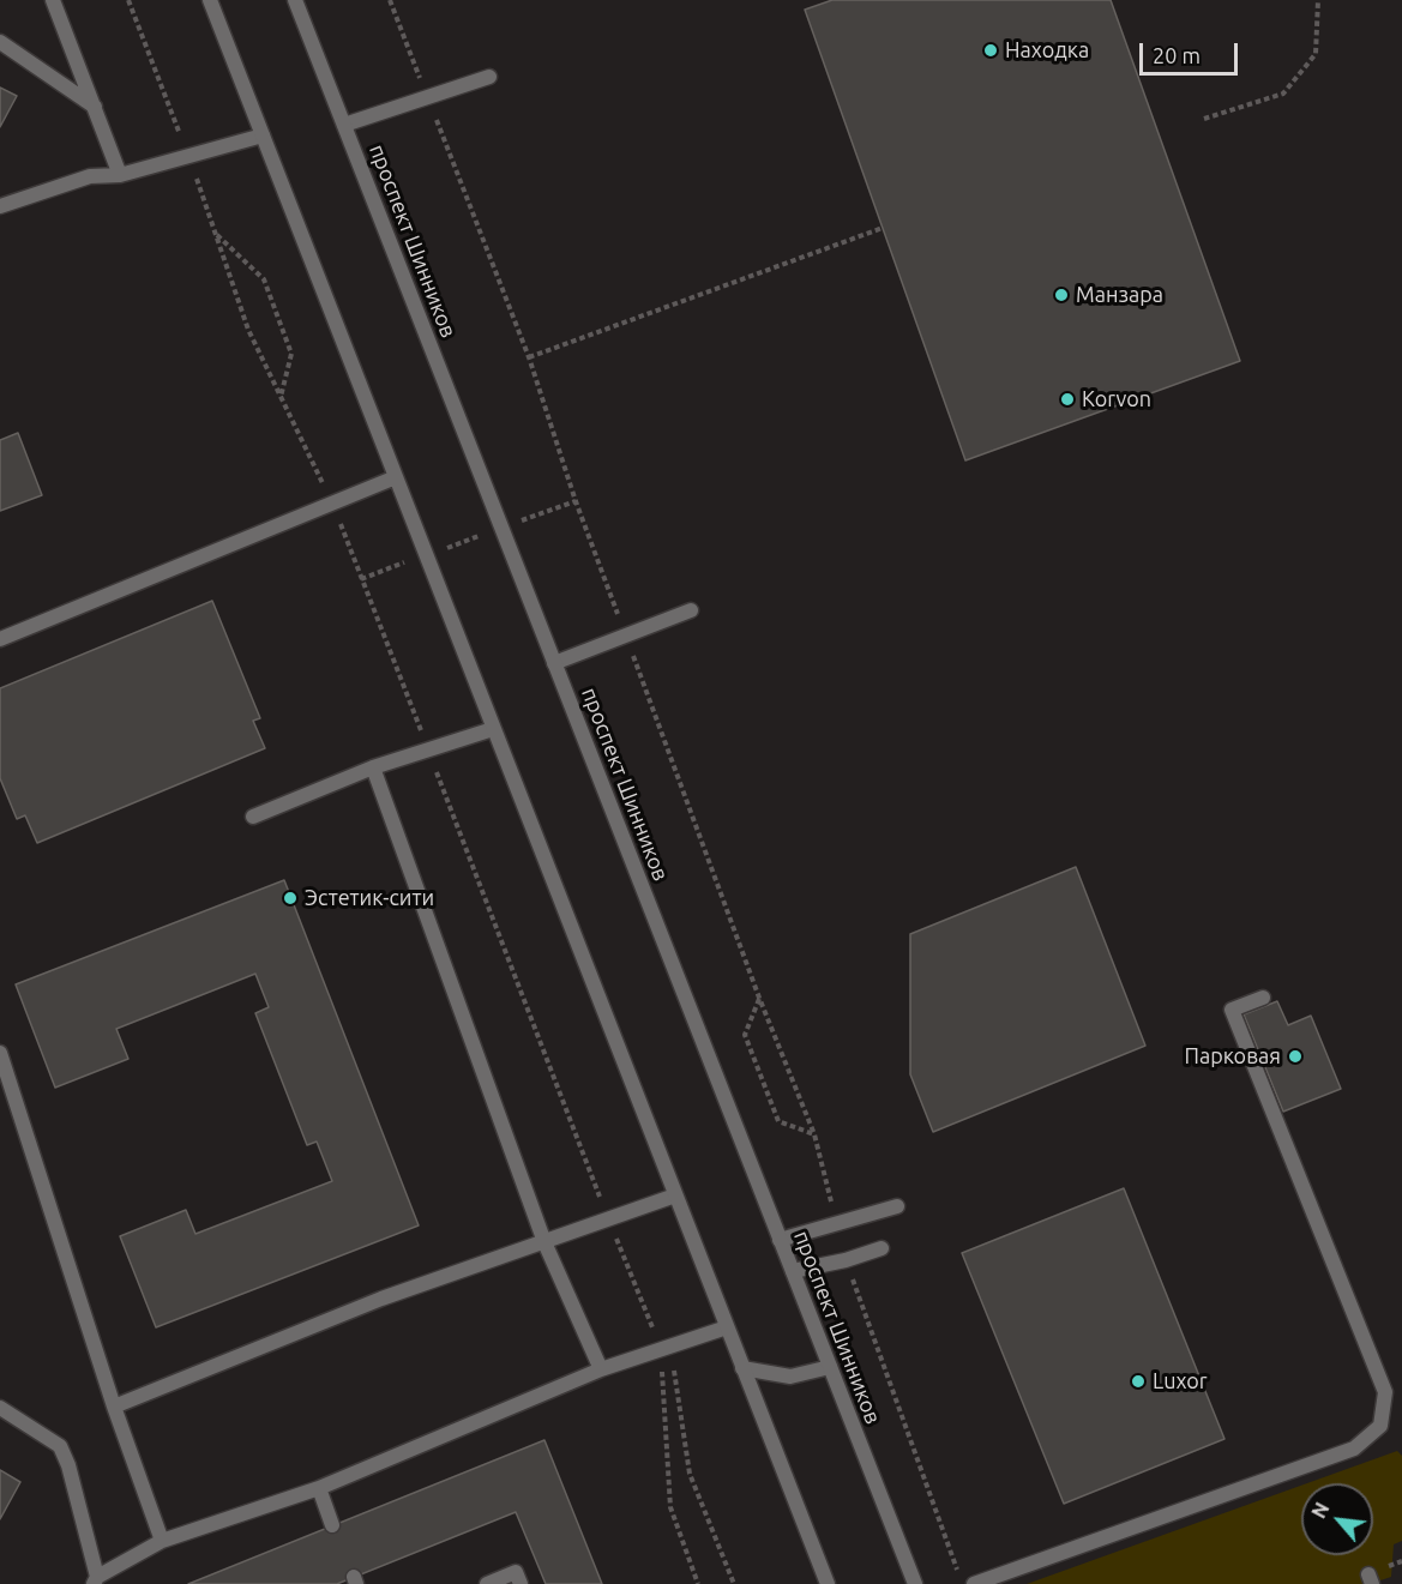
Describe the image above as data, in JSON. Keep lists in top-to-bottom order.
{
  "streets": {
    "street": ["проспект Шинников"]
  },
  "places": [
    "Находка",
    "Манзара",
    "Korvon",
    "Эстетик-сити",
    "Парковая",
    "Luxor"
  ],
  "scale_bar": "20 m",
  "north": "top left"
}
